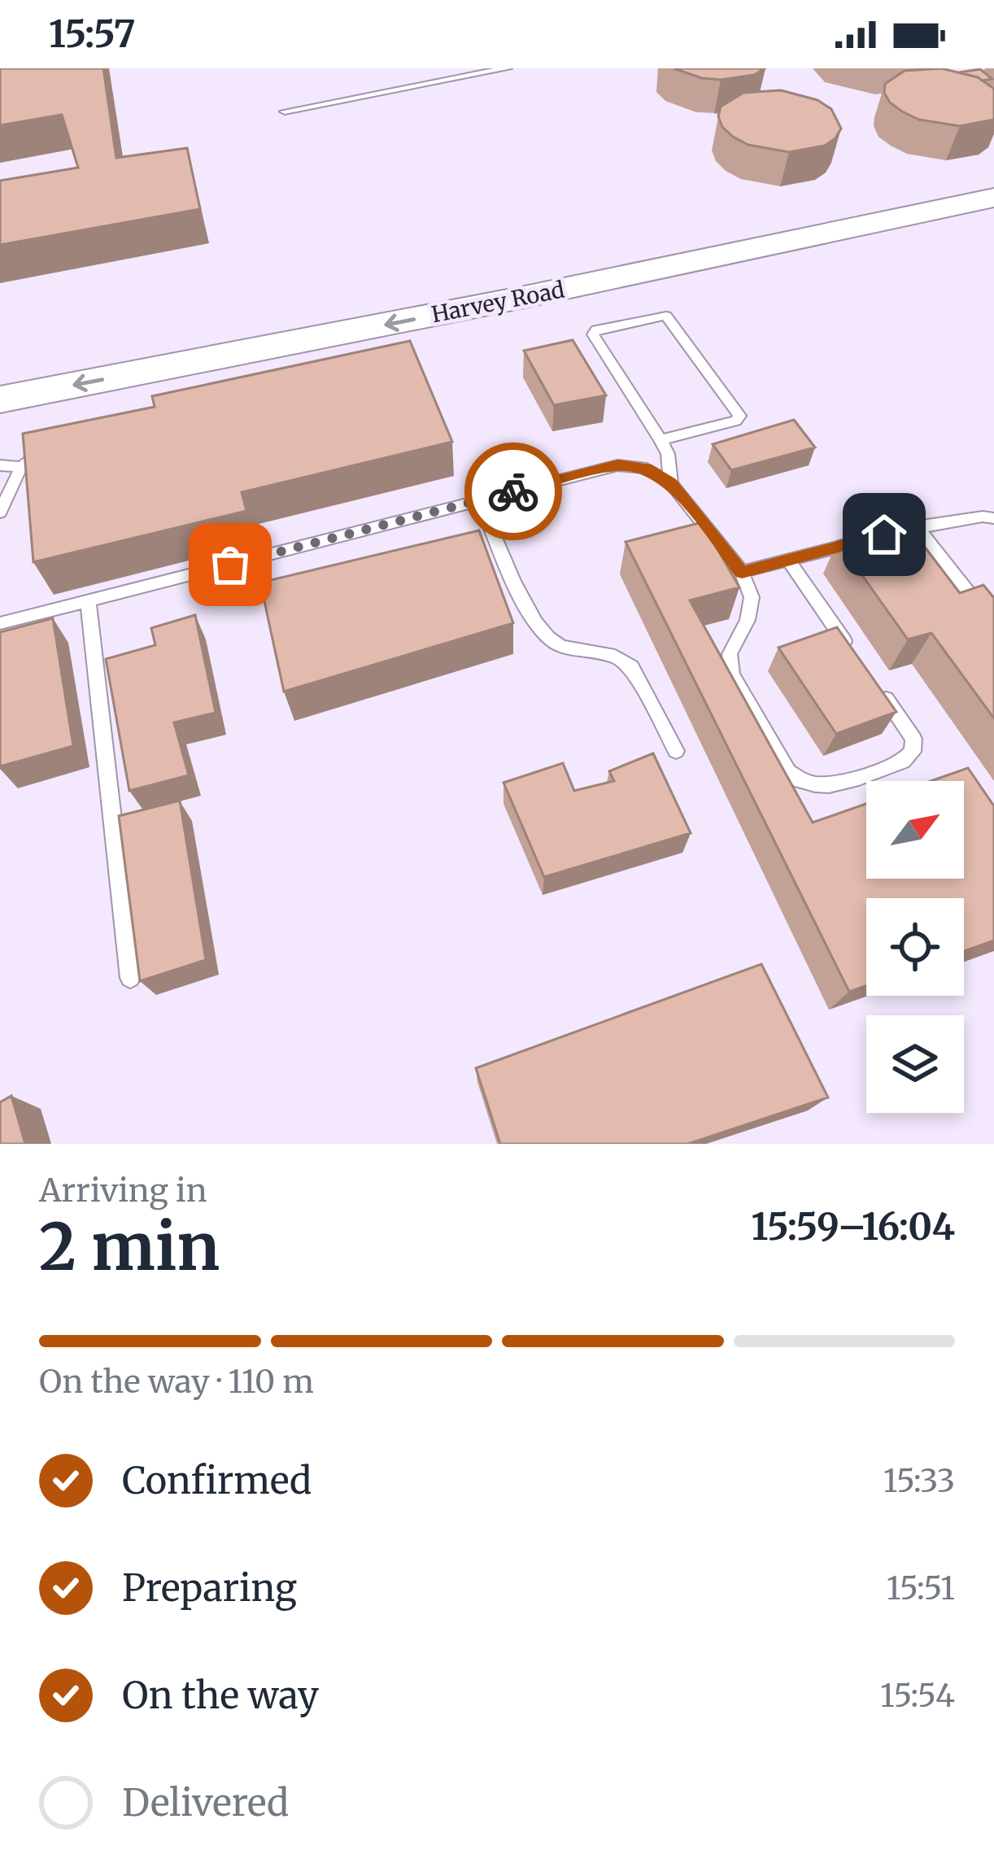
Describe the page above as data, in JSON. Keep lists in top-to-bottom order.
{
  "streets": {
    "main road": ["Harvey Road"]
  },
  "north": "top right",
  "page": {
    "status": "15:57",
    "heading": ["2 min", "Arriving in", "15:59–16:04"],
    "bar": "On the way · 110 m",
    "list": [
      ["Confirmed", "15:33"],
      ["Preparing", "15:51"],
      ["On the way", "15:54"],
      "Delivered"
    ]
  }
}
